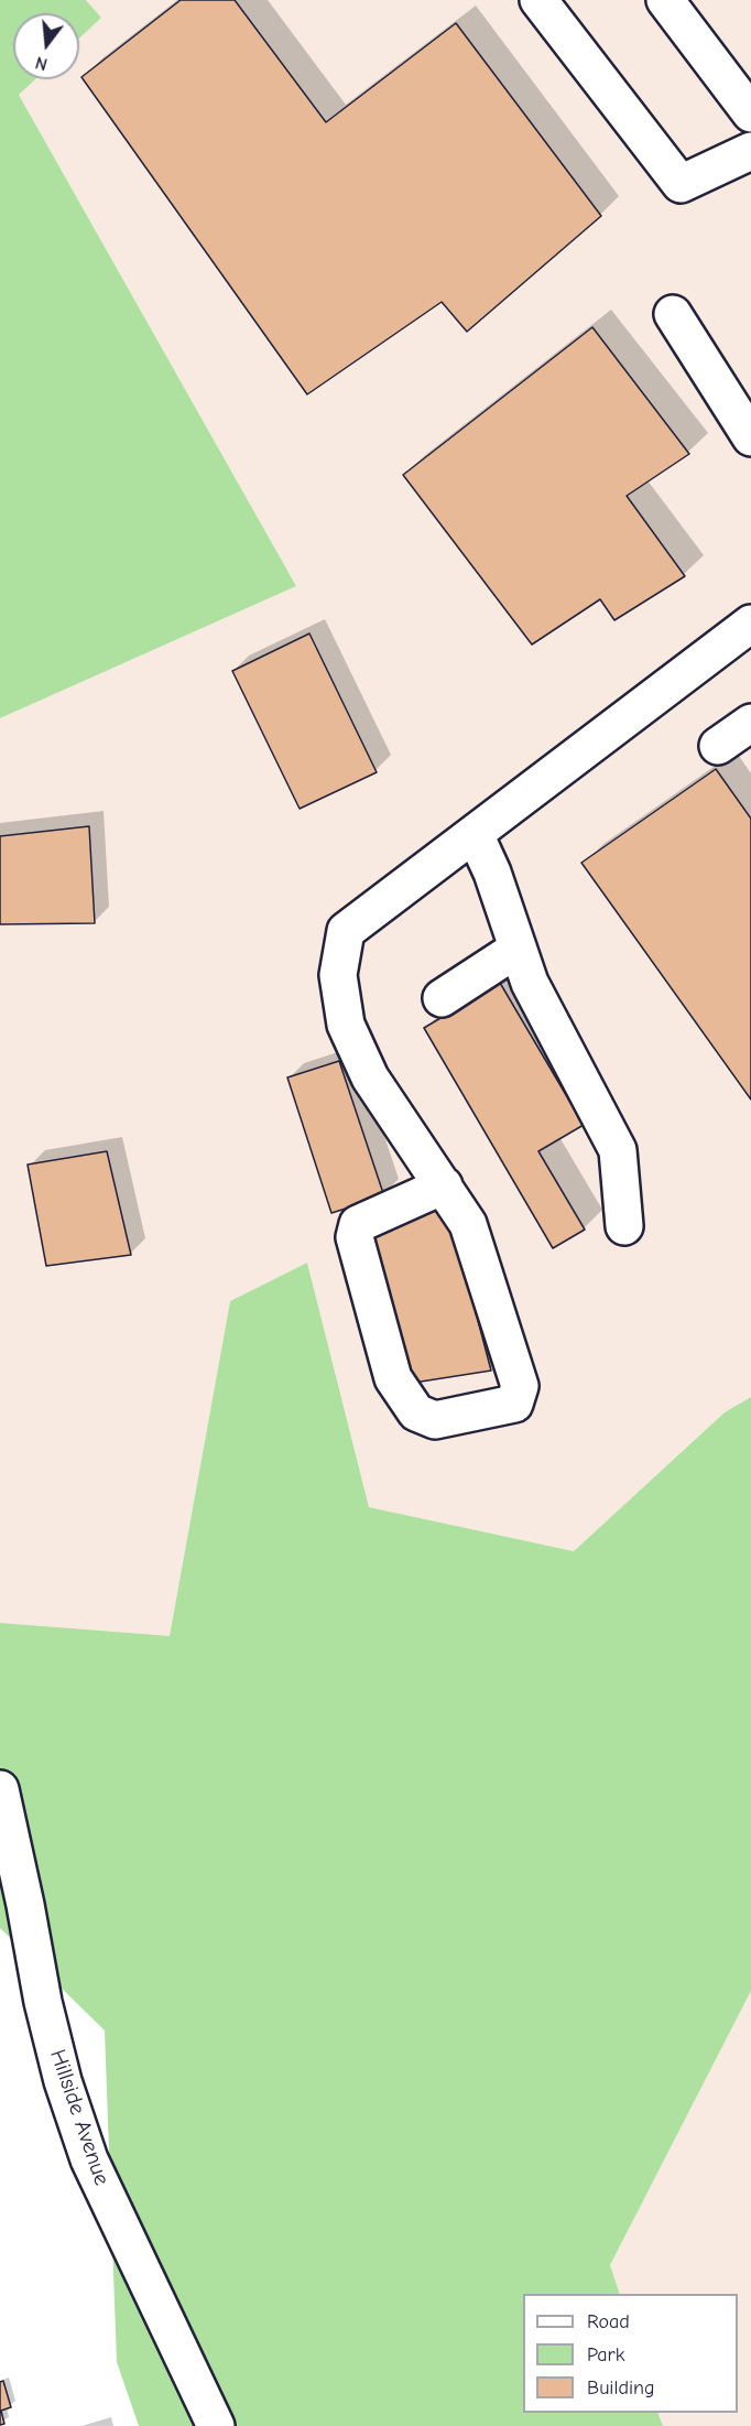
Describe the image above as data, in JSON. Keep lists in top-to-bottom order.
{
  "streets": {
    "street": ["Hillside Avenue"]
  },
  "legend": ["Road", "Park", "Building"],
  "north": "bottom"
}
